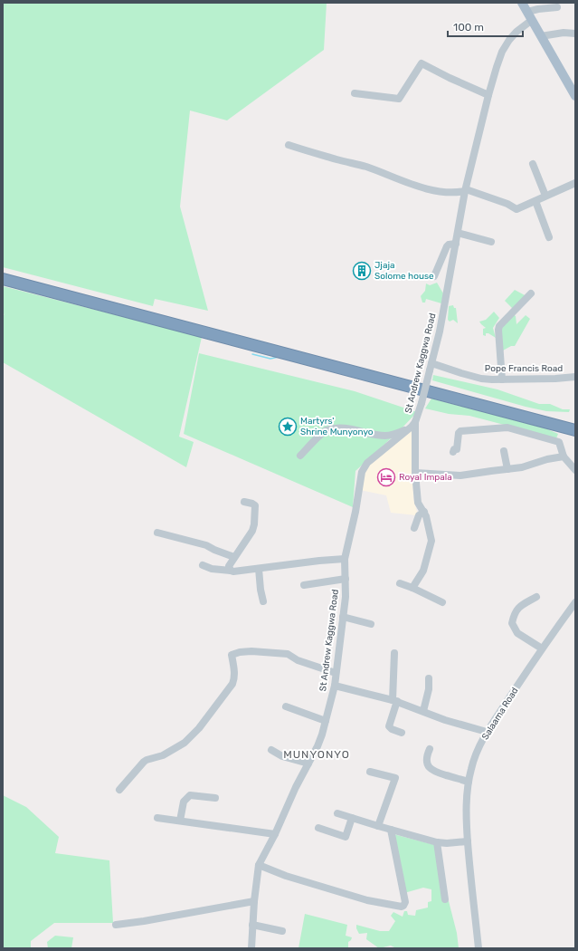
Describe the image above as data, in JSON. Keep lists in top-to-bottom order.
{
  "streets": {
    "street": ["St Andrew Kaggwa Road", "Pope Francis Road", "Salaama Road"]
  },
  "crossings": [
    ["St Andrew Kaggwa Road", "Pope Francis Road"]
  ],
  "districts": ["MUNYONYO"],
  "places": {
    "building": ["Jjaja Solome house"],
    "place": ["Martyrs' Shrine Munyonyo"],
    "hotel": ["Royal Impala"]
  },
  "scale_bar": "100 m"
}
